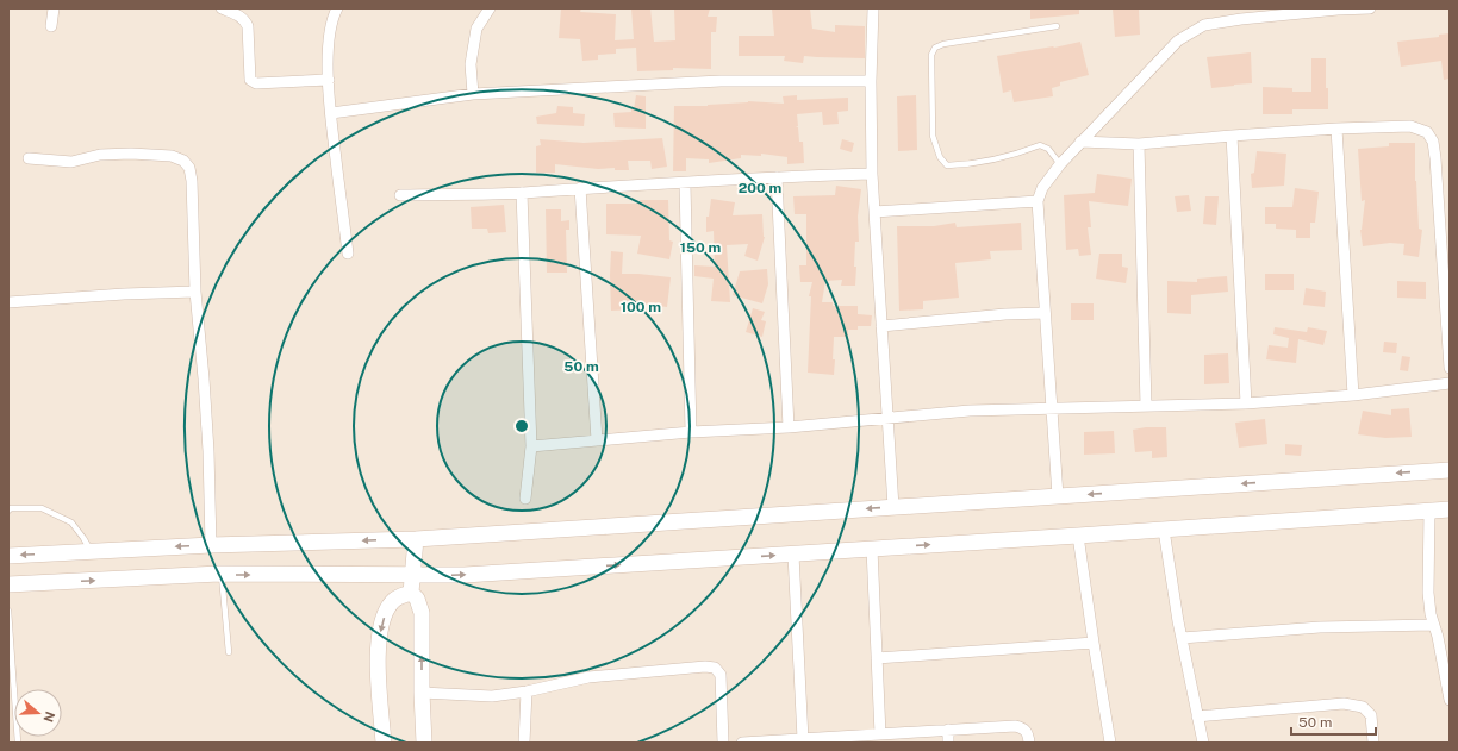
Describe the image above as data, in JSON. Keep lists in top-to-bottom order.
{
  "scale_bar": "50 m",
  "north": "right",
  "rings": [
    "200 m",
    "150 m",
    "100 m",
    "50 m"
  ]
}
